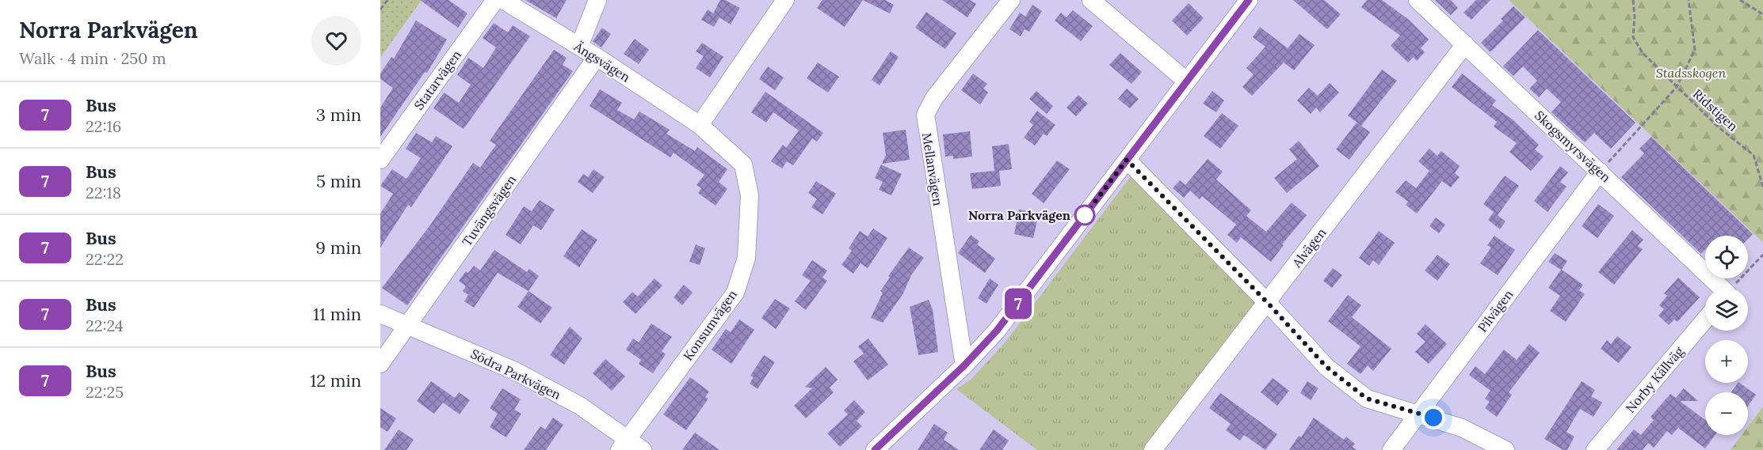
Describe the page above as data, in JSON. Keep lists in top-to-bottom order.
{
  "streets": {
    "street": [
      "Ängsvägen",
      "Statarvägen",
      "Skogsmyrsvägen",
      "Mellanvägen",
      "Tuvängsvägen",
      "Alvägen",
      "Pilvägen",
      "Konsumvägen",
      "Södra Parkvägen",
      "Norby Källväg"
    ],
    "path": ["Ridstigen"]
  },
  "crossings": [
    ["Ängsvägen", "Tuvängsvägen"],
    ["Ängsvägen", "Konsumvägen"],
    ["Skogsmyrsvägen", "Alvägen"],
    ["Skogsmyrsvägen", "Pilvägen"],
    ["Tuvängsvägen", "Södra Parkvägen"],
    ["Konsumvägen", "Södra Parkvägen"]
  ],
  "parks": ["Stadsskogen"],
  "places": ["Norra Parkvägen"],
  "lines": ["bus line 7"],
  "page": {
    "heading": ["Norra Parkvägen", "Walk · 4 min · 250 m"],
    "on_map": "7",
    "list": [
      {
        "mark": "7",
        "name": "Bus",
        "note": "22:16",
        "value": "3 min"
      },
      {
        "mark": "7",
        "name": "Bus",
        "note": "22:18",
        "value": "5 min"
      },
      {
        "mark": "7",
        "name": "Bus",
        "note": "22:22",
        "value": "9 min"
      },
      {
        "mark": "7",
        "name": "Bus",
        "note": "22:24",
        "value": "11 min"
      },
      {
        "mark": "7",
        "name": "Bus",
        "note": "22:25",
        "value": "12 min"
      }
    ],
    "map_buttons": ["+", "−"]
  }
}
